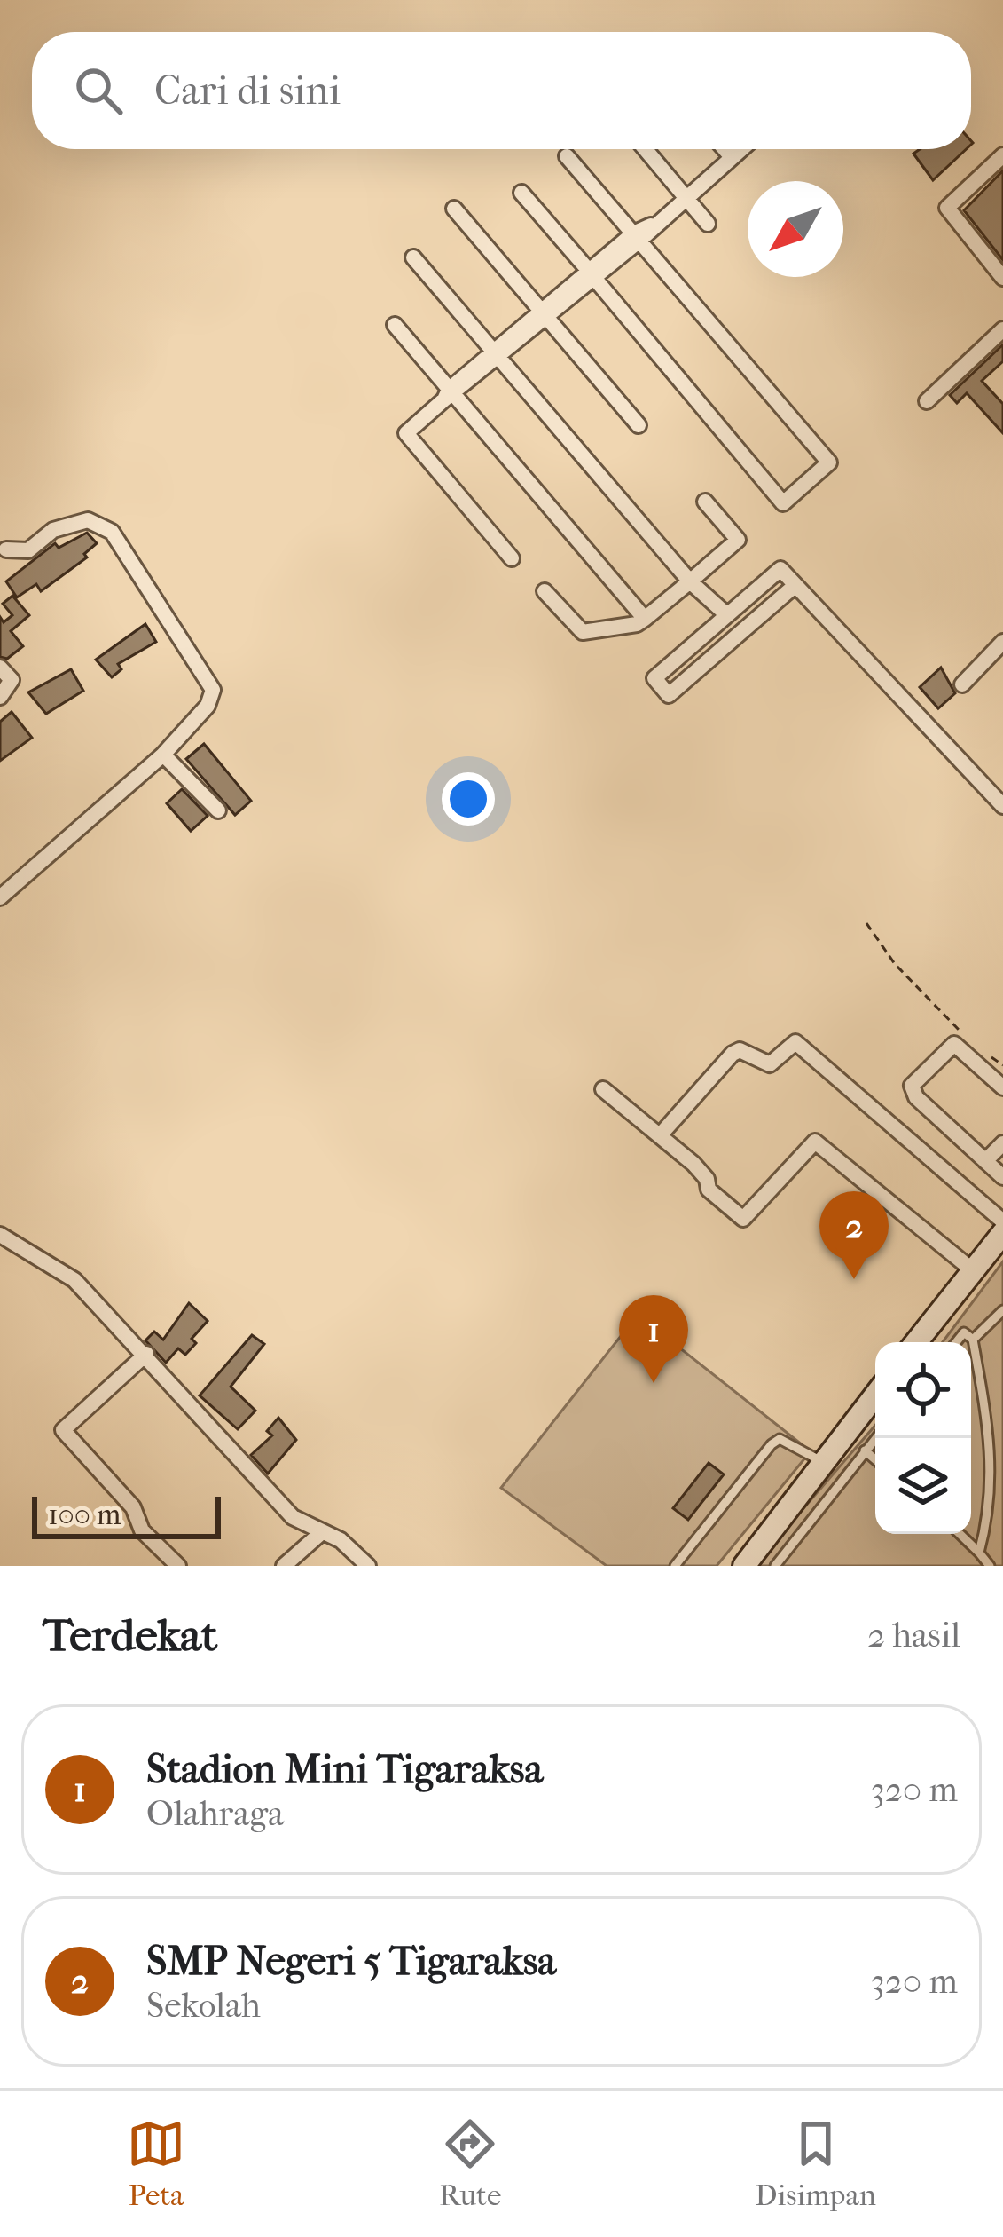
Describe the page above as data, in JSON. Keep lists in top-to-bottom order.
{
  "scale_bar": "100 m",
  "north": "bottom left",
  "page": {
    "search": "Cari di sini",
    "pins": ["2", "1"],
    "scale": "100 m",
    "heading": ["Terdekat", "2 hasil"],
    "list": [
      {
        "mark": "1",
        "name": "Stadion Mini Tigaraksa",
        "note": "Olahraga",
        "value": "320 m"
      },
      {
        "mark": "2",
        "name": "SMP Negeri 5 Tigaraksa",
        "note": "Sekolah",
        "value": "320 m"
      }
    ],
    "nav": ["Peta", "Rute", "Disimpan"]
  }
}
